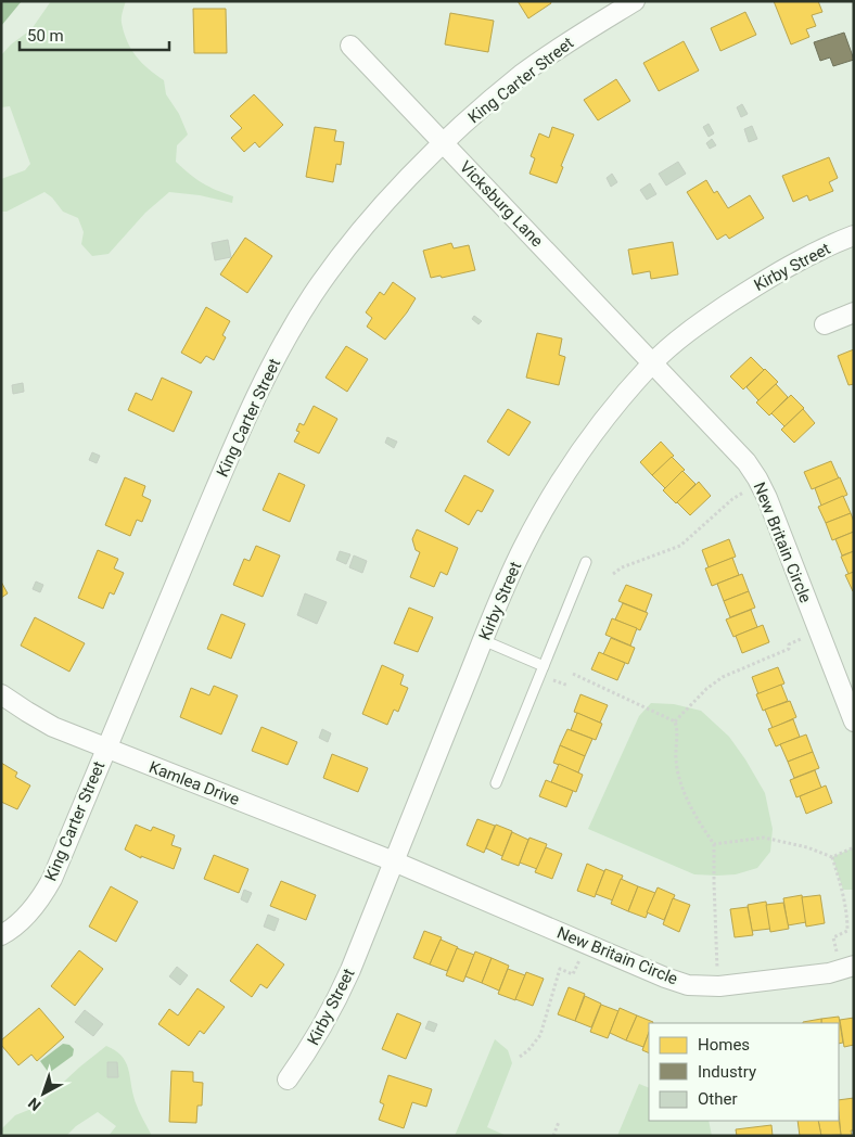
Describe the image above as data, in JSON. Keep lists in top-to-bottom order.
{
  "streets": {
    "street": [
      "King Carter Street",
      "Vicksburg Lane",
      "Kirby Street",
      "New Britain Circle",
      "Kamlea Drive"
    ]
  },
  "crossings": [
    ["King Carter Street", "Vicksburg Lane"],
    ["King Carter Street", "Kamlea Drive"],
    ["Vicksburg Lane", "Kirby Street"],
    ["Vicksburg Lane", "New Britain Circle"],
    ["Kirby Street", "New Britain Circle"],
    ["Kirby Street", "Kamlea Drive"],
    ["New Britain Circle", "Kamlea Drive"]
  ],
  "legend": ["Homes", "Industry", "Other"],
  "scale_bar": "50 m",
  "north": "bottom left"
}
